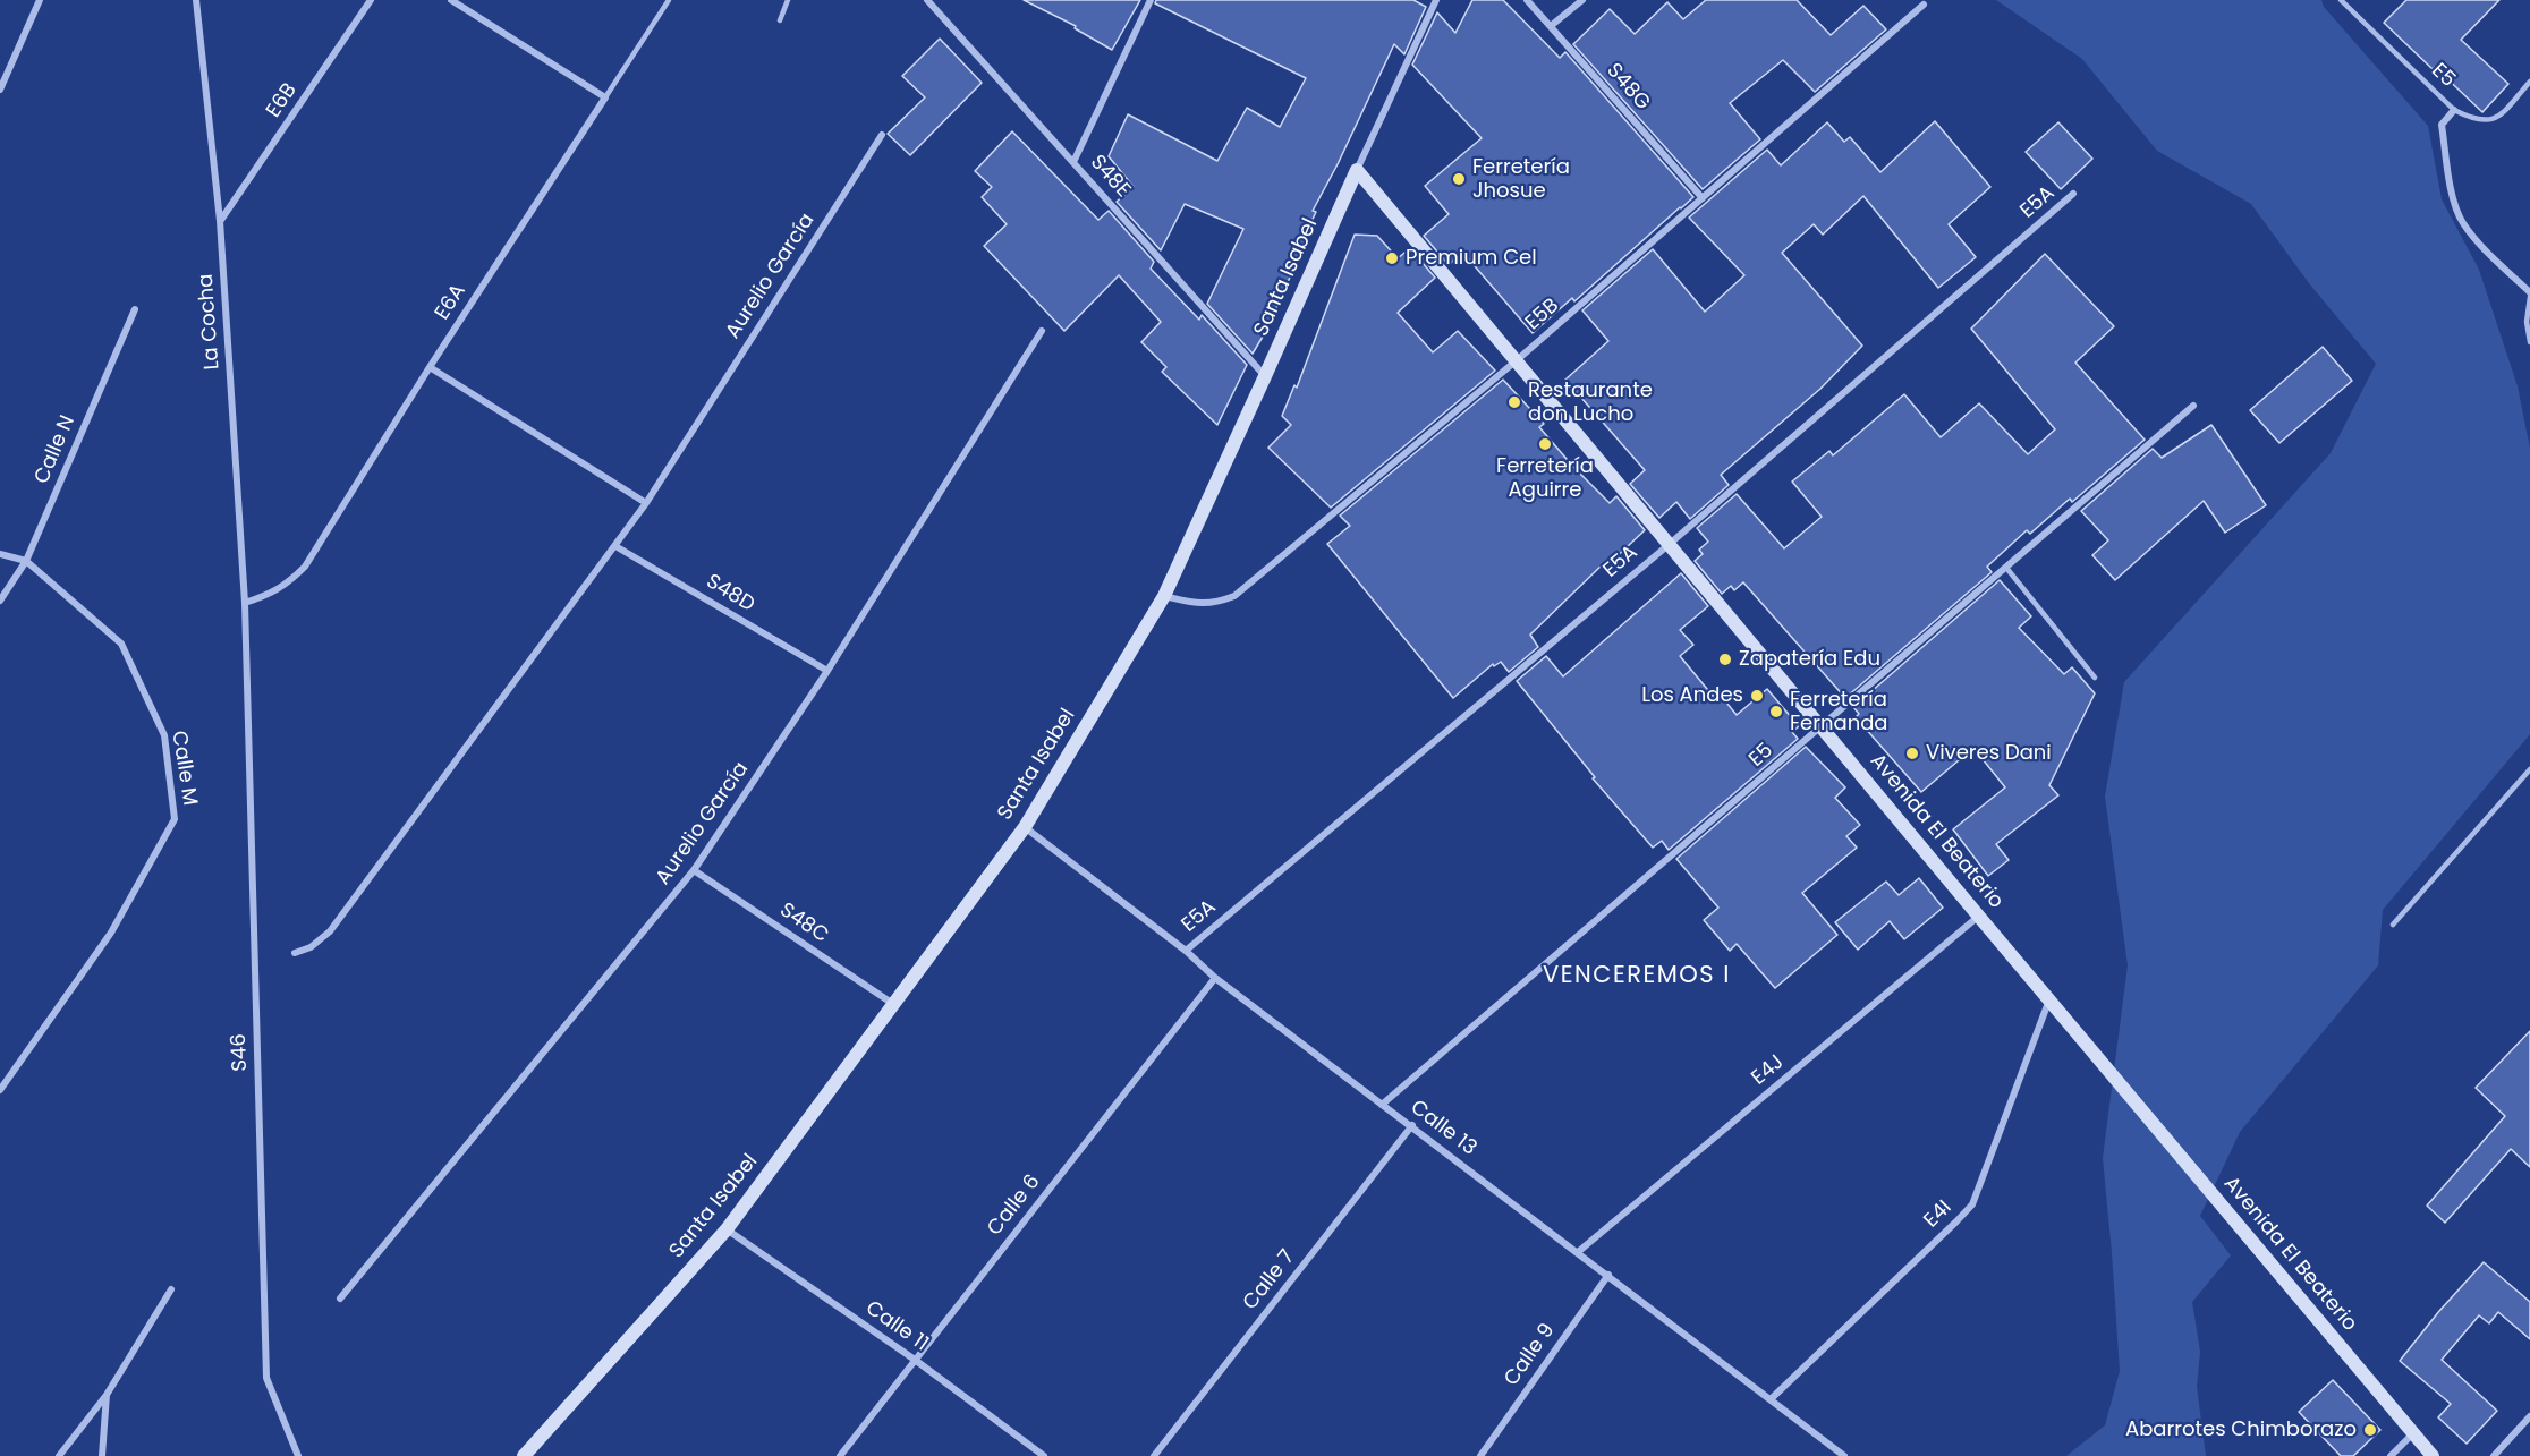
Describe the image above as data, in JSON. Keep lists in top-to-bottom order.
{
  "streets": {
    "street": [
      "E5",
      "S48G",
      "E6B",
      "S48E",
      "E5A",
      "Aurelio García",
      "Santa Isabel",
      "E6A",
      "E5B",
      "La Cocha",
      "Calle N",
      "S48D",
      "Calle M",
      "Avenida El Beaterio",
      "S48C",
      "S46",
      "E4J",
      "Calle 13",
      "Calle 6",
      "E4I",
      "Calle 7",
      "Calle 11",
      "Calle 9"
    ]
  },
  "crossings": [
    ["E5", "Avenida El Beaterio"],
    ["E5", "Calle 13"],
    ["S48G", "E5B"],
    ["E6B", "La Cocha"],
    ["S48E", "Santa Isabel"],
    ["E5A", "Avenida El Beaterio"],
    ["E5A", "Calle 13"],
    ["Aurelio García", "S48D"],
    ["Aurelio García", "S48C"],
    ["Santa Isabel", "E5B"],
    ["Santa Isabel", "Avenida El Beaterio"],
    ["Santa Isabel", "S48C"],
    ["Santa Isabel", "Calle 13"],
    ["Santa Isabel", "Calle 11"],
    ["E6A", "La Cocha"],
    ["E5B", "Avenida El Beaterio"],
    ["La Cocha", "S46"],
    ["Calle N", "Calle M"],
    ["Avenida El Beaterio", "E4J"],
    ["Avenida El Beaterio", "E4I"],
    ["E4J", "Calle 13"],
    ["Calle 13", "Calle 6"],
    ["Calle 13", "E4I"],
    ["Calle 13", "Calle 7"],
    ["Calle 13", "Calle 9"],
    ["Calle 6", "Calle 11"]
  ],
  "districts": ["VENCEREMOS I"],
  "places": [
    "Ferretería Jhosue",
    "Premium Cel",
    "Restaurante don Lucho",
    "Ferretería Aguirre",
    "Zapatería Edu",
    "Los Andes",
    "Ferretería Fernanda",
    "Viveres Dani",
    "Abarrotes Chimborazo"
  ]
}
